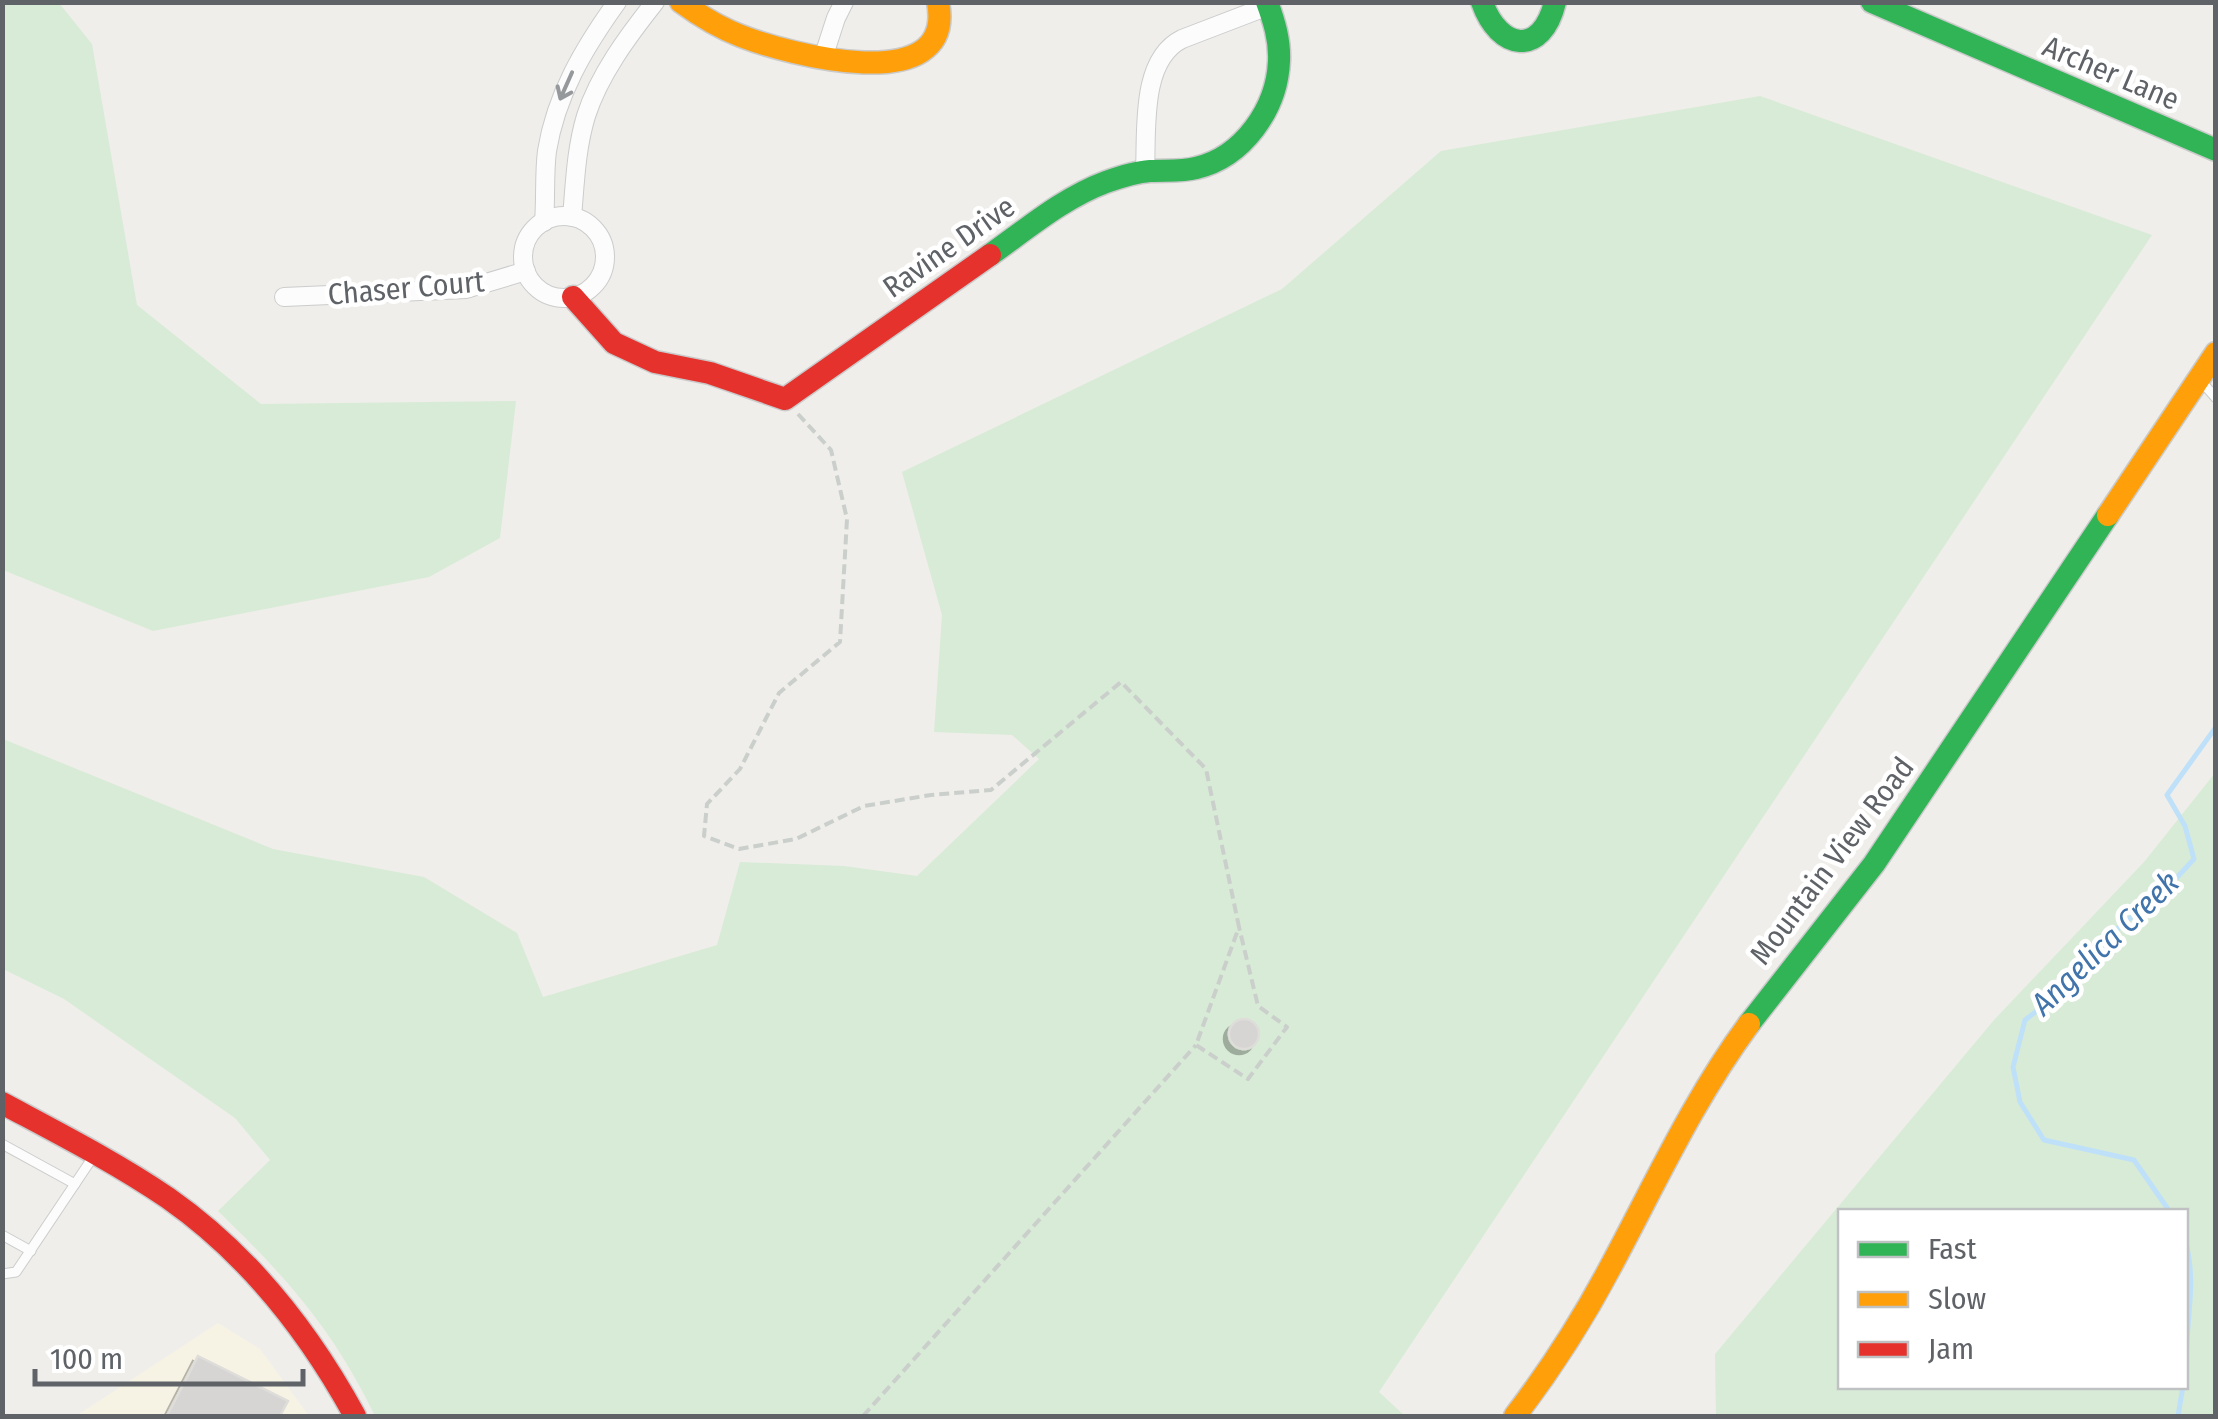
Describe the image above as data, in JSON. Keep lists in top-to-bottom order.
{
  "streets": {
    "street": [
      "Archer Lane",
      "Ravine Drive",
      "Chaser Court",
      "Mountain View Road"
    ]
  },
  "water": ["Angelica Creek"],
  "legend": ["Fast", "Slow", "Jam"],
  "scale_bar": "100 m"
}
